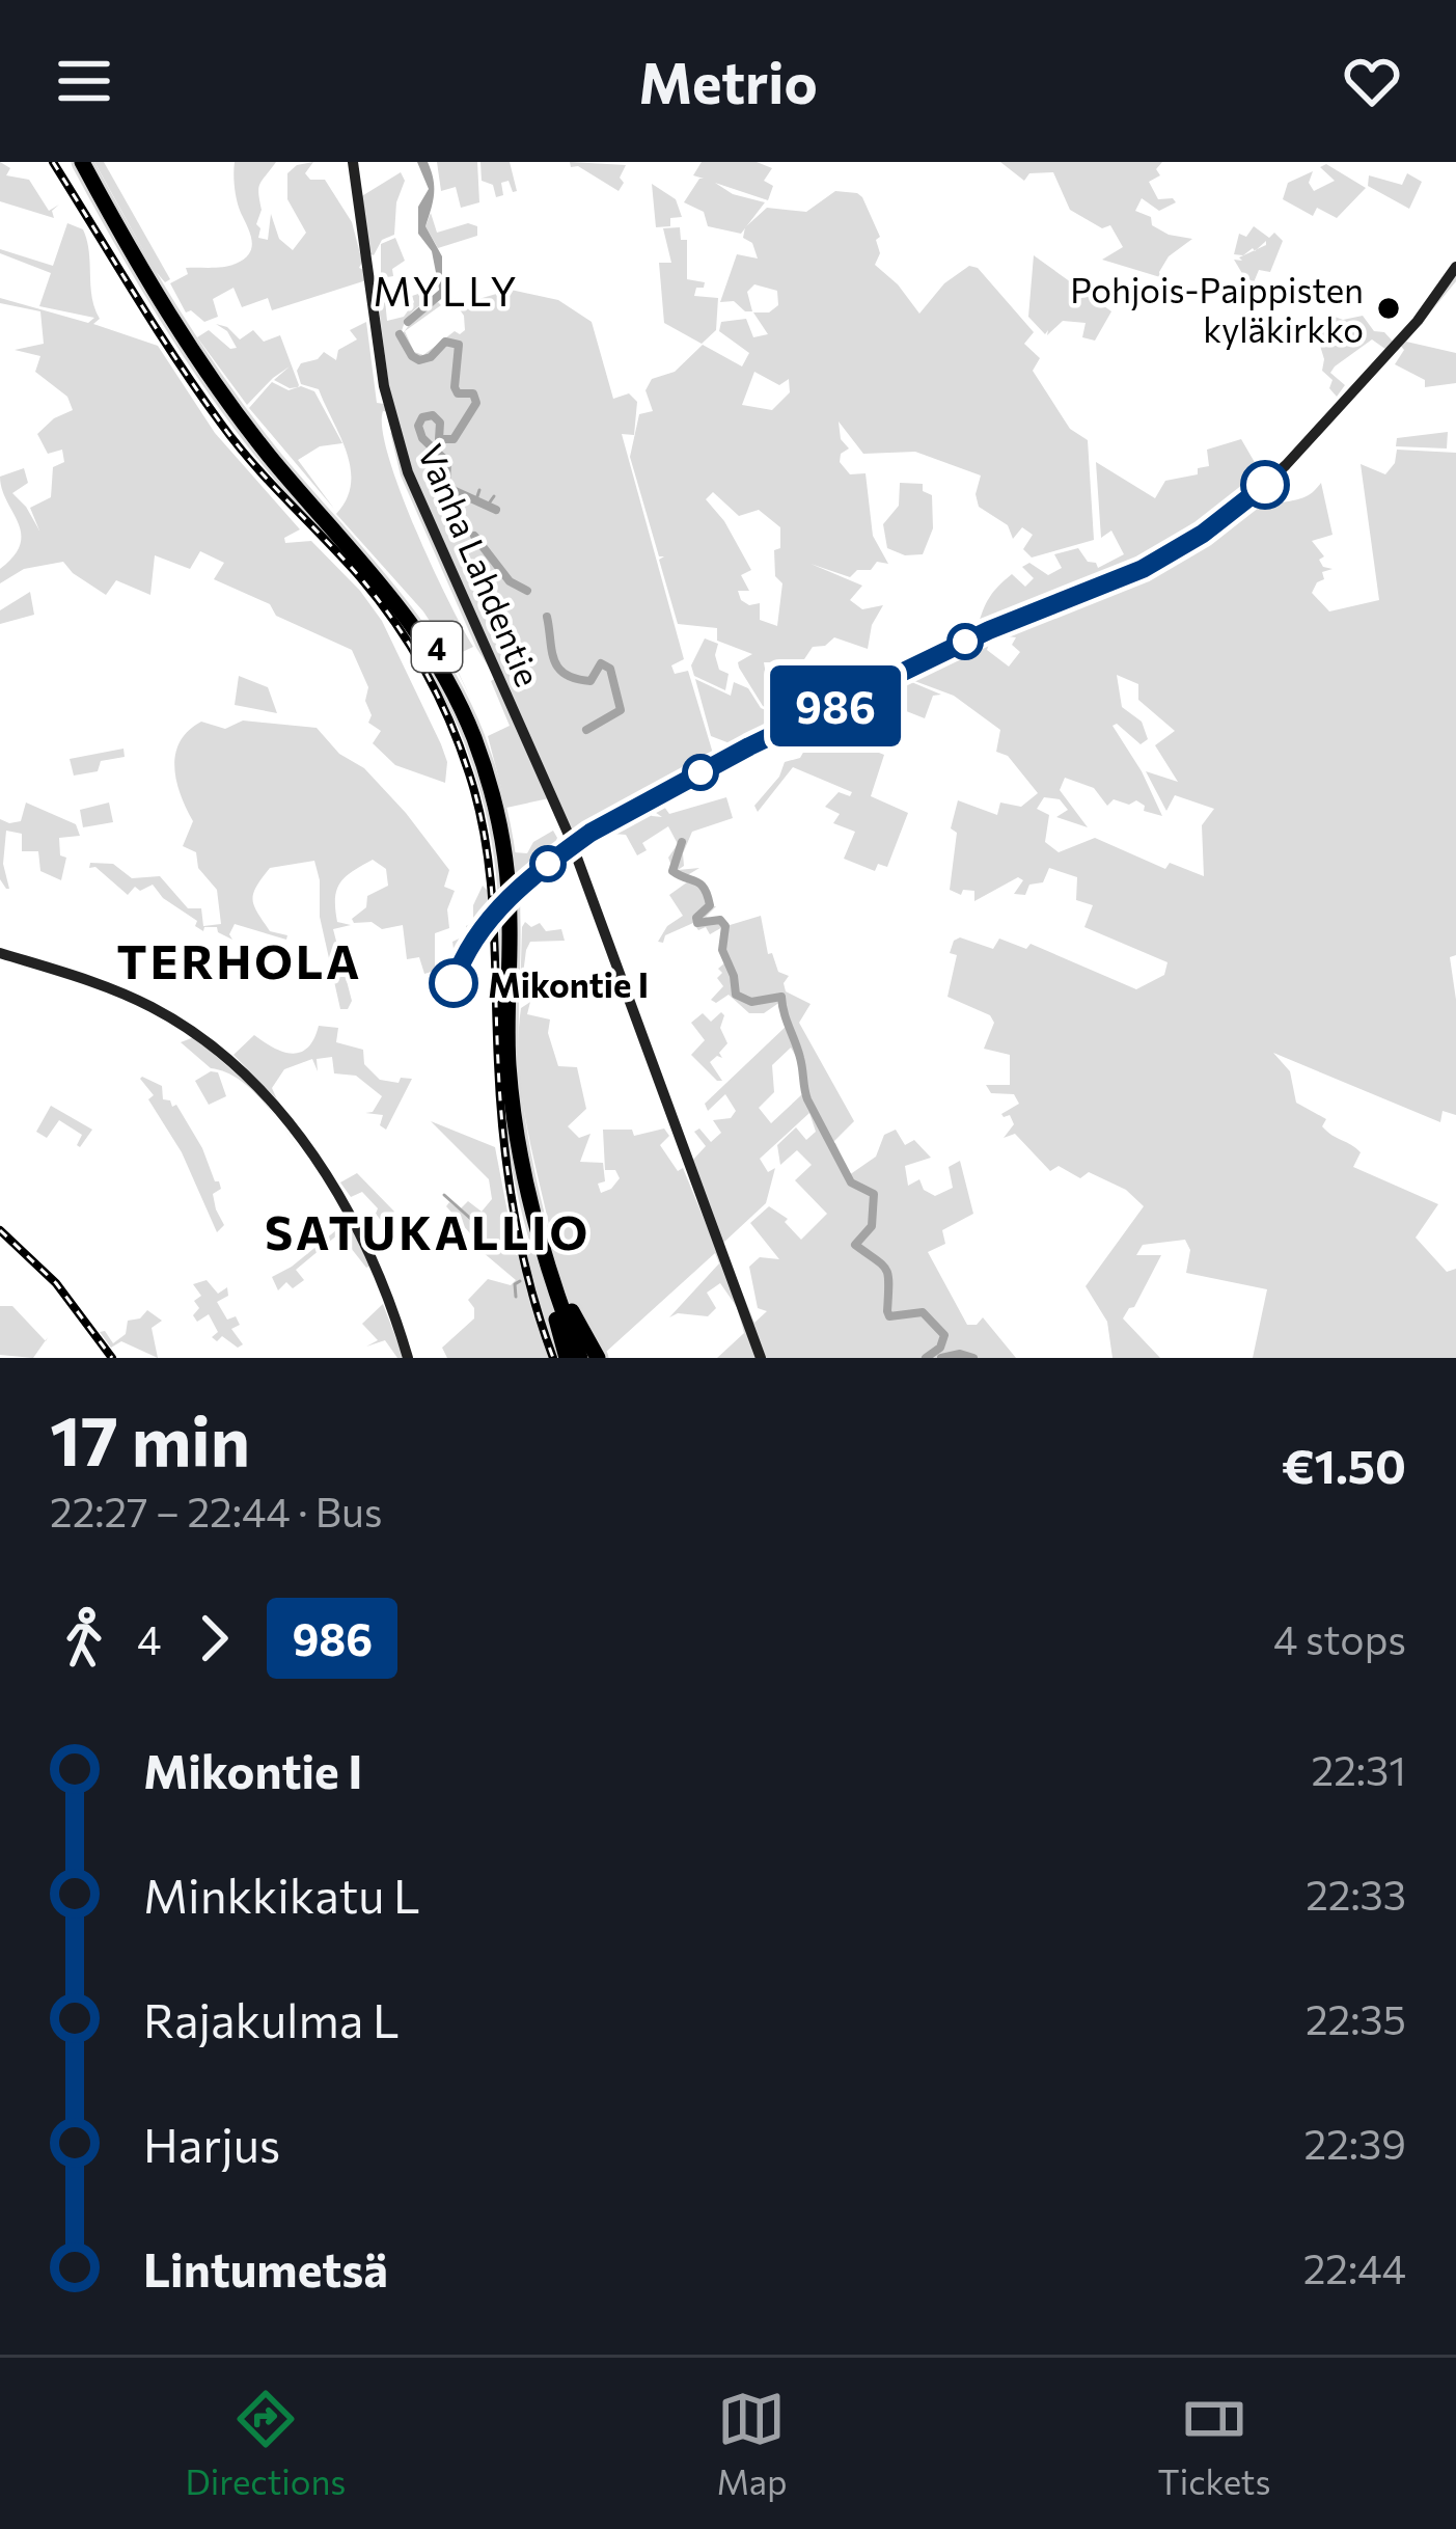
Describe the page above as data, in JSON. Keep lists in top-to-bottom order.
{
  "streets": {
    "highway": ["4"],
    "main road": ["Vanha Lahdentie"]
  },
  "districts": ["MYLLY", "TERHOLA", "SATUKALLIO"],
  "places": ["Pohjois-Paippisten kyläkirkko", "Mikontie I"],
  "lines": ["bus line 986"],
  "page": {
    "header": "Metrio",
    "on_map": "986",
    "heading": ["17 min", "22:27 – 22:44 · Bus", "€1.50"],
    "legs": ["4", "986", "4 stops"],
    "list": [
      {
        "name": "Mikontie I",
        "value": "22:31"
      },
      {
        "name": "Minkkikatu L",
        "value": "22:33"
      },
      {
        "name": "Rajakulma L",
        "value": "22:35"
      },
      {
        "name": "Harjus",
        "value": "22:39"
      },
      {
        "name": "Lintumetsä",
        "value": "22:44"
      }
    ],
    "tabs": ["Directions", "Map", "Tickets"]
  }
}
